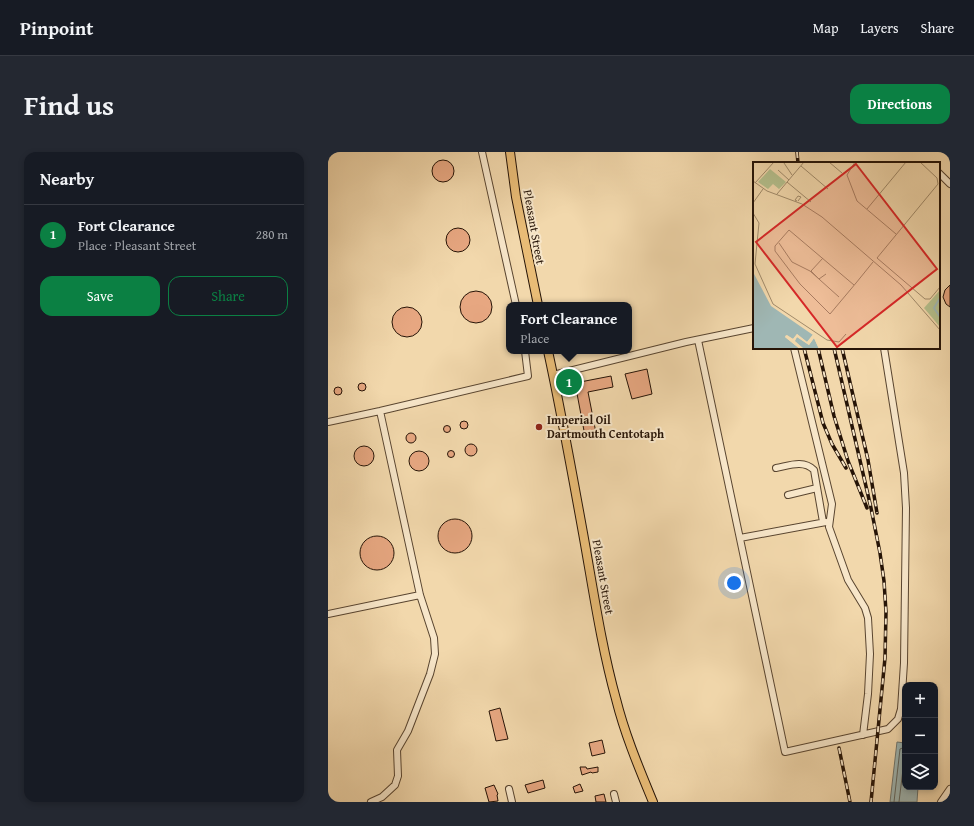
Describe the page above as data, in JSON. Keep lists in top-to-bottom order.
{
  "streets": {
    "main road": ["Pleasant Street"]
  },
  "places": ["Imperial Oil Dartmouth Centotaph"],
  "page": {
    "header": "Pinpoint",
    "nav": ["Map", "Layers", "Share"],
    "title": "Find us",
    "buttons": [
      "Directions",
      ["Save", "Share"]
    ],
    "heading": "Nearby",
    "list": [
      {
        "mark": "1",
        "name": "Fort Clearance",
        "note": "Place · Pleasant Street",
        "value": "280 m"
      }
    ],
    "popup": ["Fort Clearance", "Place"],
    "pins": "1",
    "map_buttons": ["+", "−"]
  }
}
